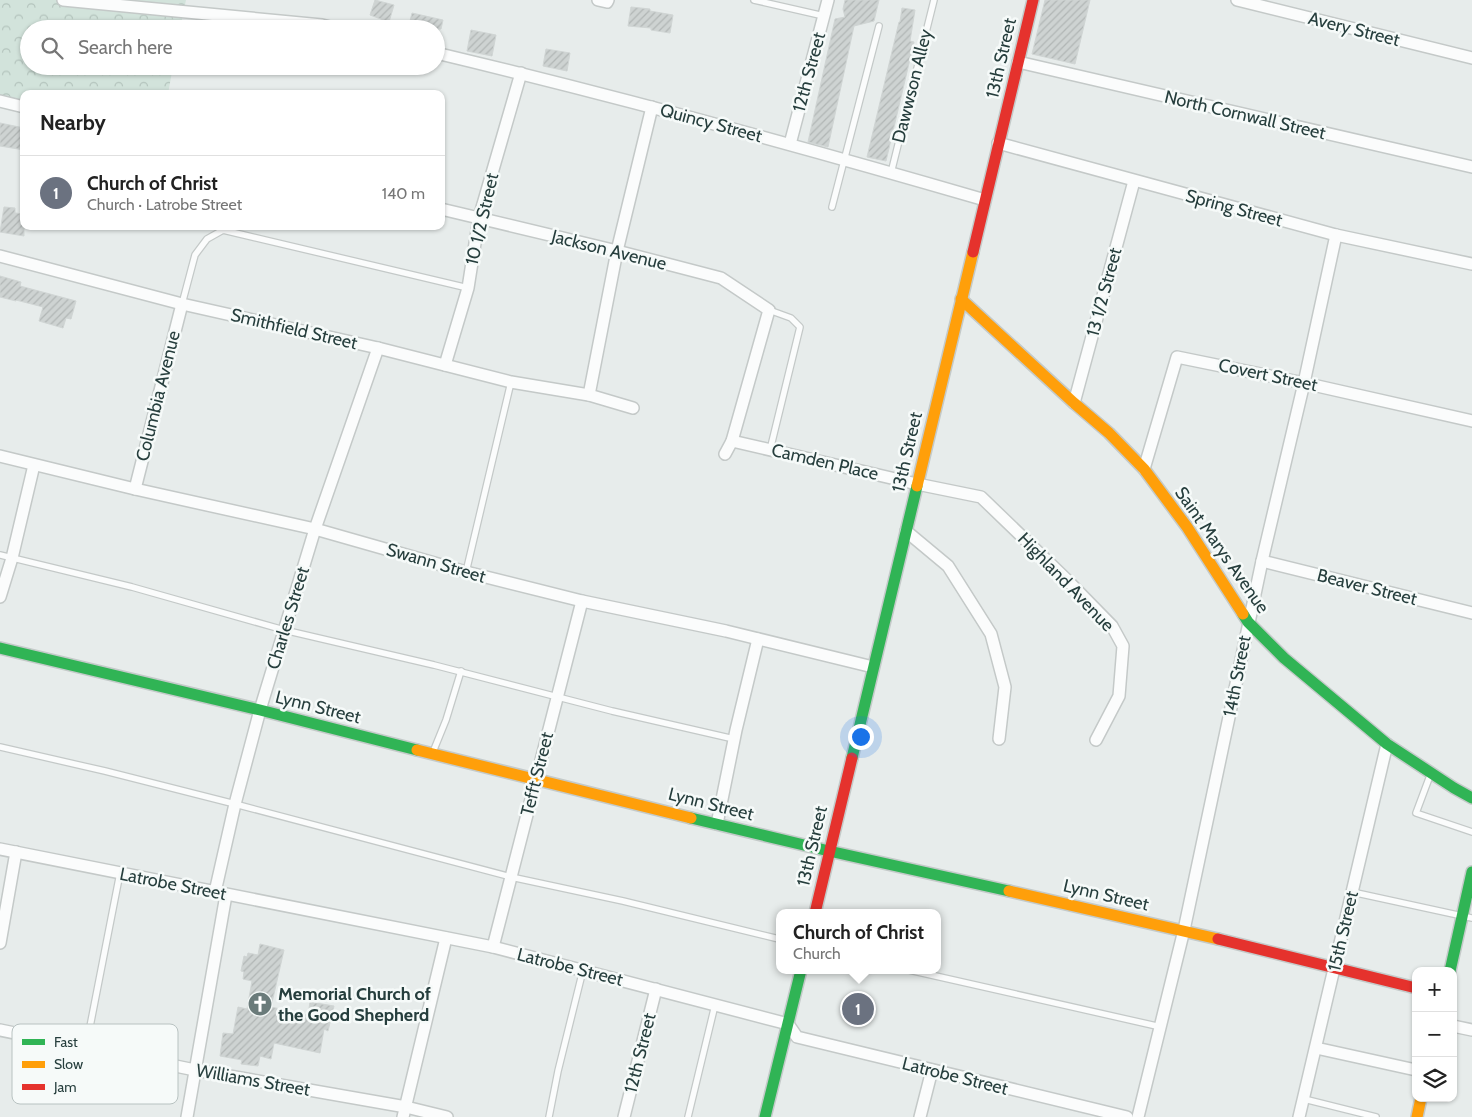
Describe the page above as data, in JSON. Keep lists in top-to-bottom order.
{
  "streets": {
    "street": [
      "Avery Street",
      "13th Street",
      "12th Street",
      "North Cornwall Street",
      "Quincy Street",
      "Spring Street",
      "10 1/2 Street",
      "Jackson Avenue",
      "13 1/2 Street",
      "Smithfield Street",
      "Covert Street",
      "Columbia Avenue",
      "Camden Place",
      "Saint Marys Avenue",
      "Swann Street",
      "Highland Avenue",
      "Beaver Street",
      "Charles Street",
      "14th Street",
      "Lynn Street",
      "Tefft Street",
      "Latrobe Street",
      "15th Street",
      "Williams Street"
    ],
    "lane": ["Dawwson Alley"]
  },
  "crossings": [
    ["13th Street", "North Cornwall Street"],
    ["13th Street", "Quincy Street"],
    ["13th Street", "Spring Street"],
    ["13th Street", "Camden Place"],
    ["13th Street", "Saint Marys Avenue"],
    ["13th Street", "Swann Street"],
    ["13th Street", "Highland Avenue"],
    ["13th Street", "Lynn Street"],
    ["12th Street", "Quincy Street"],
    ["12th Street", "Latrobe Street"],
    ["Dawwson Alley", "Quincy Street"],
    ["Quincy Street", "10 1/2 Street"],
    ["Spring Street", "13 1/2 Street"],
    ["Spring Street", "14th Street"],
    ["10 1/2 Street", "Jackson Avenue"],
    ["10 1/2 Street", "Smithfield Street"],
    ["13 1/2 Street", "Saint Marys Avenue"],
    ["Smithfield Street", "Columbia Avenue"],
    ["Smithfield Street", "Charles Street"],
    ["Covert Street", "Saint Marys Avenue"],
    ["Covert Street", "14th Street"],
    ["Columbia Avenue", "Swann Street"],
    ["Camden Place", "Highland Avenue"],
    ["Saint Marys Avenue", "14th Street"],
    ["Saint Marys Avenue", "15th Street"],
    ["Swann Street", "Charles Street"],
    ["Swann Street", "Tefft Street"],
    ["Beaver Street", "14th Street"],
    ["Charles Street", "Lynn Street"],
    ["Charles Street", "Latrobe Street"],
    ["Charles Street", "Williams Street"],
    ["14th Street", "Lynn Street"],
    ["Lynn Street", "Tefft Street"],
    ["Lynn Street", "15th Street"],
    ["Tefft Street", "Latrobe Street"]
  ],
  "places": {
    "church": ["Memorial Church of the Good Shepherd"]
  },
  "legend": ["Fast", "Slow", "Jam"],
  "page": {
    "search": "Search here",
    "heading": "Nearby",
    "list": [
      {
        "mark": "1",
        "name": "Church of Christ",
        "note": "Church · Latrobe Street",
        "value": "140 m"
      }
    ],
    "popup": ["Church of Christ", "Church"],
    "map_buttons": ["+", "−"],
    "pins": "1"
  }
}
